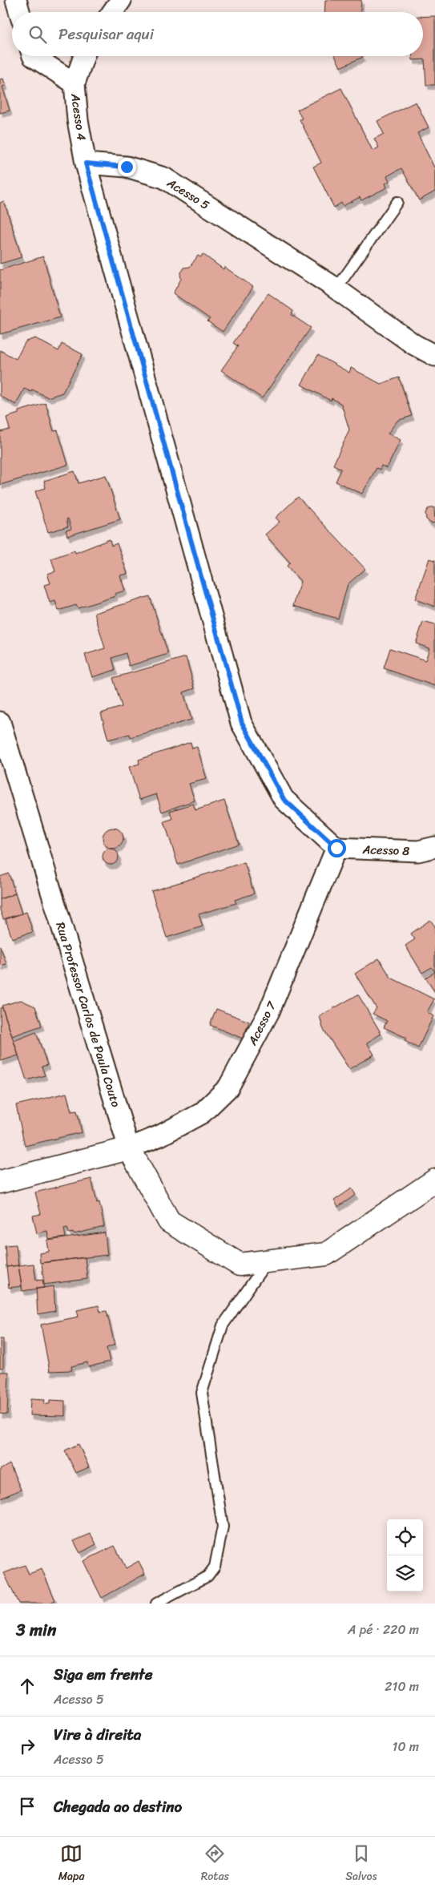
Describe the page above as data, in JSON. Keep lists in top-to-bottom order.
{
  "streets": {
    "street": [
      "Acesso 4",
      "Acesso 5",
      "Acesso 8",
      "Rua Professor Carlos de Paula Couto",
      "Acesso 7"
    ]
  },
  "crossings": [
    ["Acesso 4", "Acesso 5"],
    ["Acesso 8", "Acesso 7"],
    ["Rua Professor Carlos de Paula Couto", "Acesso 7"]
  ],
  "page": {
    "search": "Pesquisar aqui",
    "heading": ["3 min", "A pé · 220 m"],
    "list": [
      ["Siga em frente", "Acesso 5", "210 m"],
      ["Vire à direita", "Acesso 5", "10 m"],
      "Chegada ao destino"
    ],
    "nav": ["Mapa", "Rotas", "Salvos"]
  }
}
